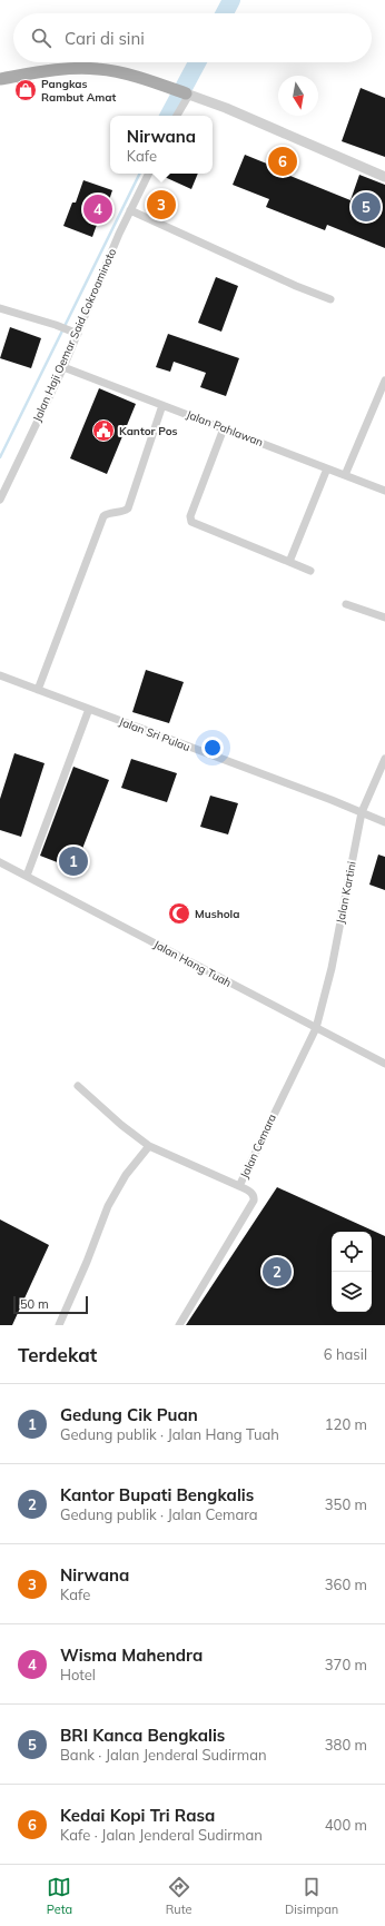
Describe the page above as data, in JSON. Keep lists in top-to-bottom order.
{
  "streets": {
    "street": [
      "Jalan Haji Oemar Said Cokroaminoto",
      "Jalan Pahlawan",
      "Jalan Sri Pulau",
      "Jalan Kartini",
      "Jalan Hang Tuah",
      "Jalan Cemara"
    ]
  },
  "crossings": [
    ["Jalan Haji Oemar Said Cokroaminoto", "Jalan Pahlawan"],
    ["Jalan Sri Pulau", "Jalan Kartini"],
    ["Jalan Kartini", "Jalan Hang Tuah"],
    ["Jalan Kartini", "Jalan Cemara"],
    ["Jalan Hang Tuah", "Jalan Cemara"]
  ],
  "places": {
    "shop": ["Pangkas Rambut Amat"],
    "public building": ["Kantor Pos"],
    "mosque": ["Mushola"]
  },
  "scale_bar": "50 m",
  "north": "bottom",
  "page": {
    "search": "Cari di sini",
    "popup": ["Nirwana", "Kafe"],
    "pins": [
      "6",
      "3",
      "5",
      "4",
      "1",
      "2"
    ],
    "scale": "50 m",
    "heading": ["Terdekat", "6 hasil"],
    "list": [
      {
        "mark": "1",
        "name": "Gedung Cik Puan",
        "note": "Gedung publik · Jalan Hang Tuah",
        "value": "120 m"
      },
      {
        "mark": "2",
        "name": "Kantor Bupati Bengkalis",
        "note": "Gedung publik · Jalan Cemara",
        "value": "350 m"
      },
      {
        "mark": "3",
        "name": "Nirwana",
        "note": "Kafe",
        "value": "360 m"
      },
      {
        "mark": "4",
        "name": "Wisma Mahendra",
        "note": "Hotel",
        "value": "370 m"
      },
      {
        "mark": "5",
        "name": "BRI Kanca Bengkalis",
        "note": "Bank · Jalan Jenderal Sudirman",
        "value": "380 m"
      },
      {
        "mark": "6",
        "name": "Kedai Kopi Tri Rasa",
        "note": "Kafe · Jalan Jenderal Sudirman",
        "value": "400 m"
      }
    ],
    "nav": ["Peta", "Rute", "Disimpan"]
  }
}
